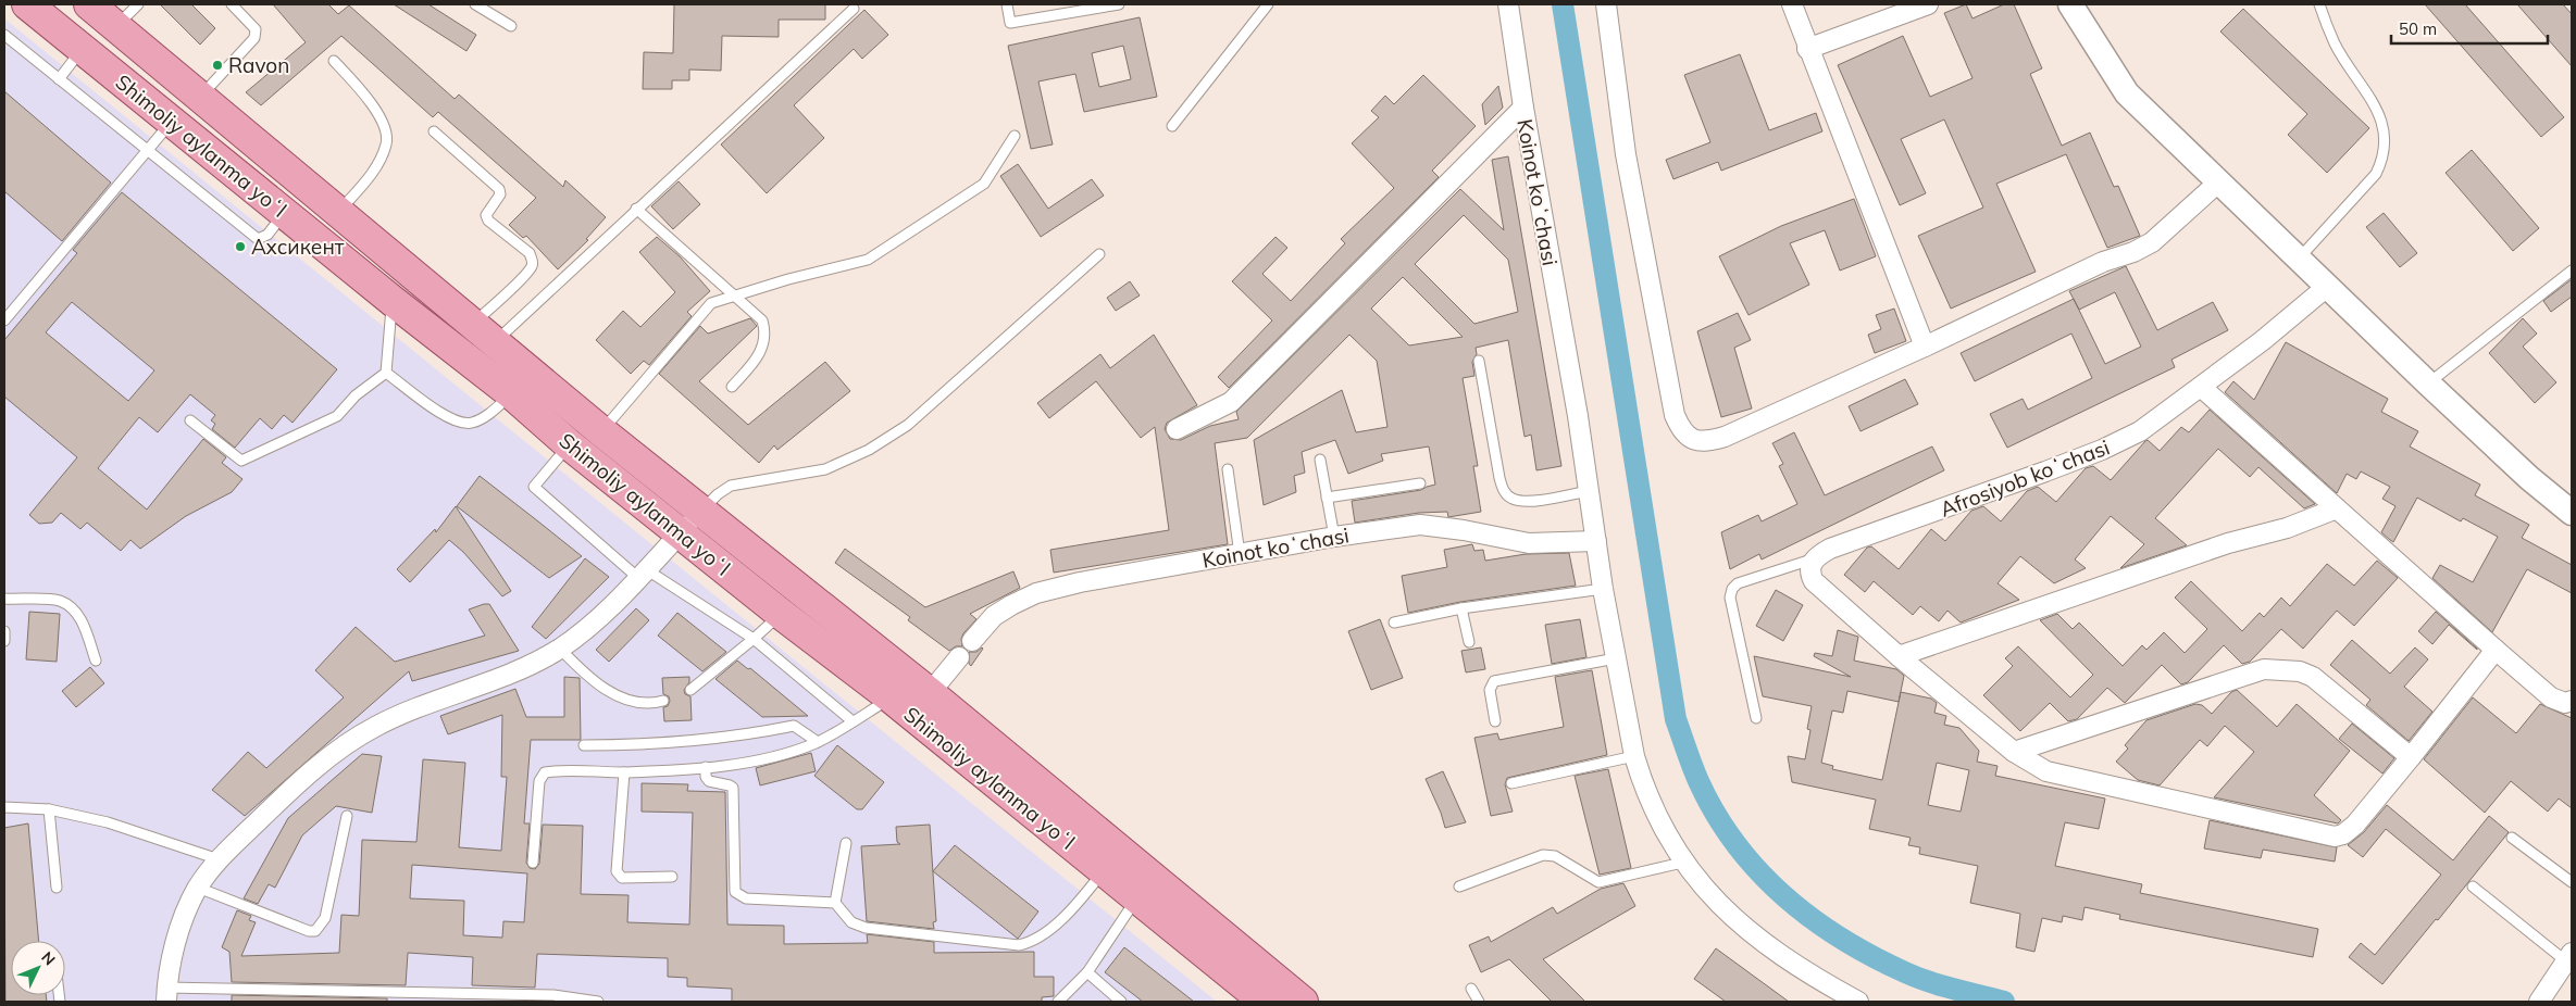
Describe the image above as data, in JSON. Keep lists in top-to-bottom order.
{
  "streets": {
    "main road": ["Shimoliy aylanma yoʻl"],
    "street": ["Koinot koʻchasi", "Afrosiyob koʻchasi"]
  },
  "places": ["Ravon", "Ахсикент"],
  "scale_bar": "50 m",
  "north": "top right"
}
